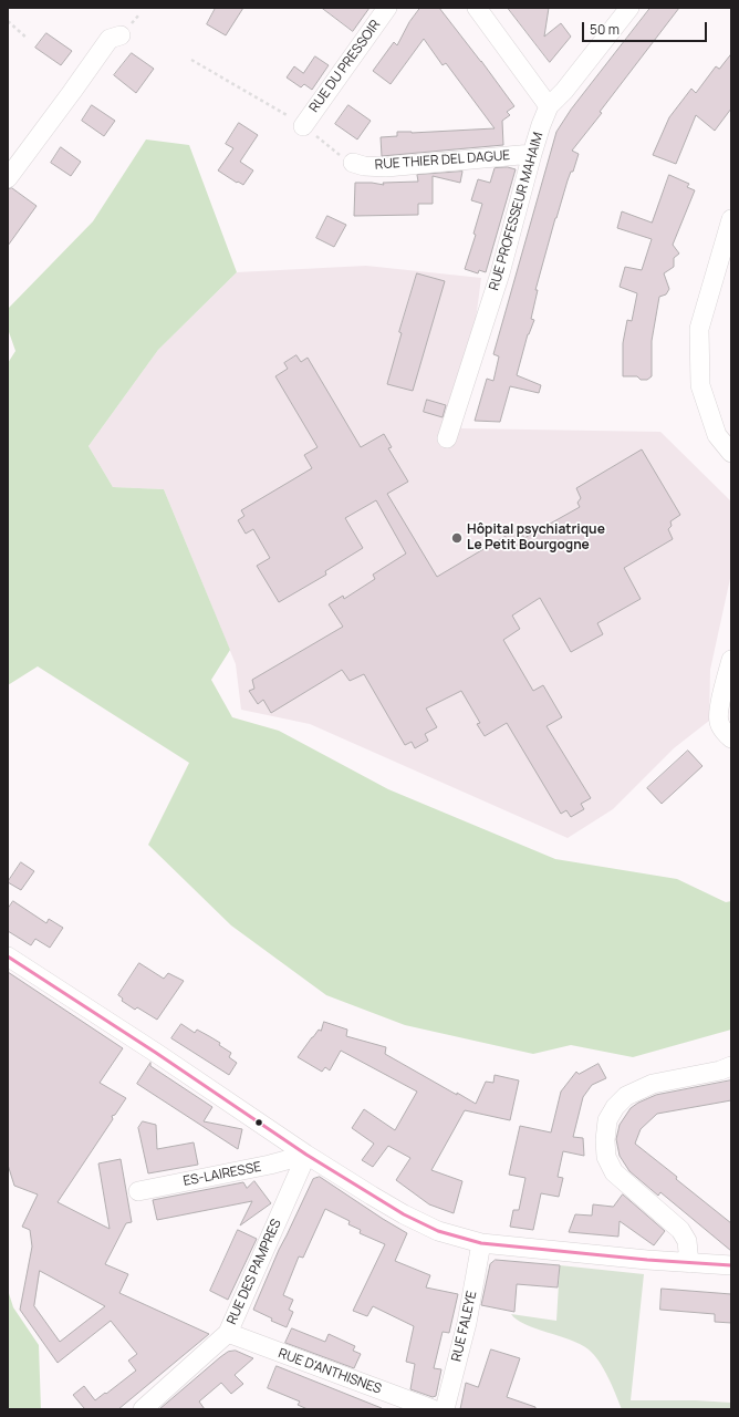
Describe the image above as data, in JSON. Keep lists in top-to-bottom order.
{
  "streets": {
    "street": [
      "RUE DU PRESSOIR",
      "RUE THIER DEL DAGUE",
      "RUE PROFESSEUR MAHAIM",
      "ES-LAIRESSE",
      "RUE DES PAMPRES",
      "RUE FALEYE",
      "RUE D'ANTHISNES"
    ]
  },
  "crossings": [
    ["RUE THIER DEL DAGUE", "RUE PROFESSEUR MAHAIM"],
    ["ES-LAIRESSE", "RUE DES PAMPRES"],
    ["RUE DES PAMPRES", "RUE D'ANTHISNES"]
  ],
  "places": ["Hôpital psychiatrique Le Petit Bourgogne"],
  "scale_bar": "50 m"
}
